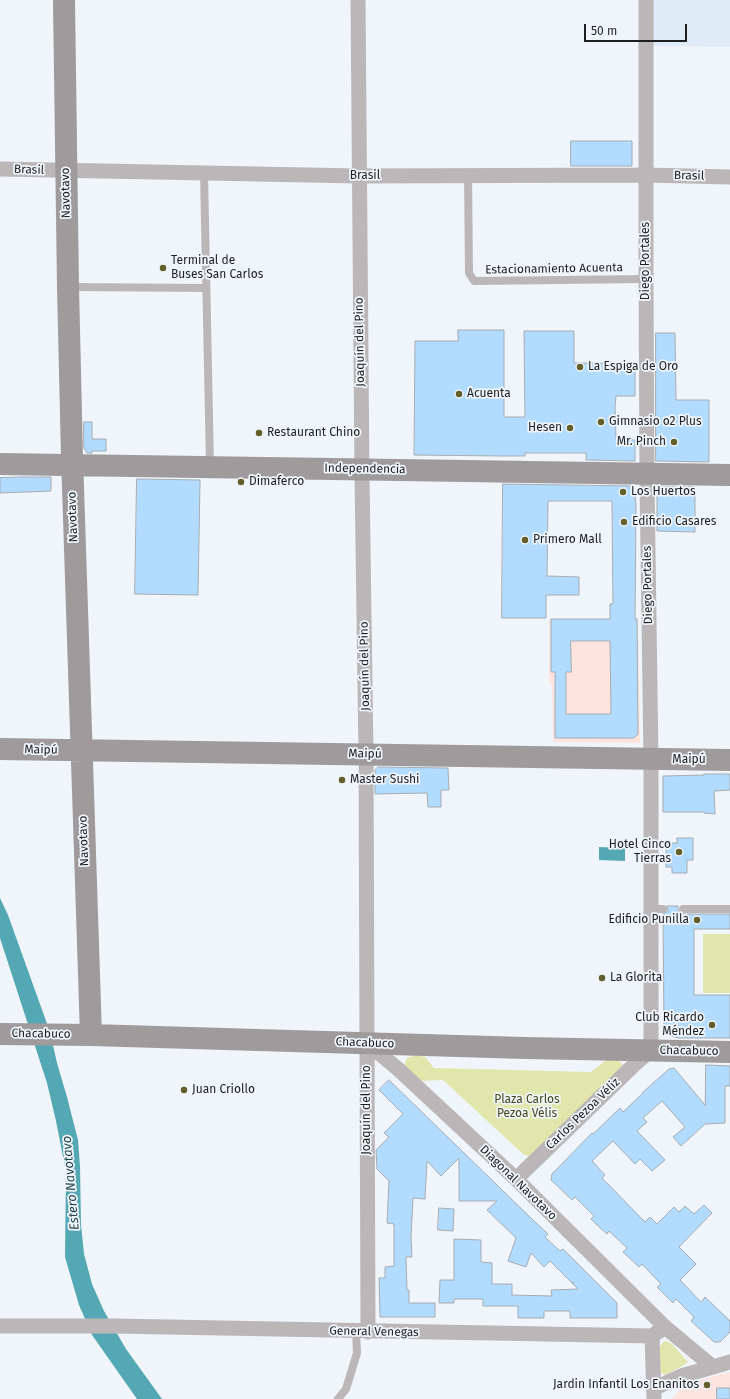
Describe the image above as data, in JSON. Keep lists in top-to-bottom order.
{
  "streets": {
    "street": [
      "Brasil",
      "Navotavo",
      "Diego Portales",
      "Joaquín del Pino",
      "Independencia",
      "Maipú",
      "Chacabuco",
      "Carlos Pezoa Véliz",
      "Diagonal Navotavo",
      "General Venegas"
    ],
    "lane": ["Estacionamiento Acuenta"]
  },
  "crossings": [
    ["Brasil", "Navotavo"],
    ["Brasil", "Diego Portales"],
    ["Brasil", "Estacionamiento Acuenta"],
    ["Brasil", "Joaquín del Pino"],
    ["Navotavo", "Independencia"],
    ["Navotavo", "Maipú"],
    ["Navotavo", "Chacabuco"],
    ["Diego Portales", "Estacionamiento Acuenta"],
    ["Diego Portales", "Independencia"],
    ["Diego Portales", "Maipú"],
    ["Diego Portales", "Chacabuco"],
    ["Diego Portales", "Carlos Pezoa Véliz"],
    ["Joaquín del Pino", "Independencia"],
    ["Joaquín del Pino", "Maipú"],
    ["Joaquín del Pino", "Chacabuco"],
    ["Joaquín del Pino", "Diagonal Navotavo"],
    ["Joaquín del Pino", "General Venegas"],
    ["Chacabuco", "Carlos Pezoa Véliz"],
    ["Chacabuco", "Diagonal Navotavo"],
    ["Carlos Pezoa Véliz", "Diagonal Navotavo"]
  ],
  "water": ["Estero Navotavo"],
  "parks": ["Plaza Carlos Pezoa Vélis"],
  "places": [
    "Terminal de Buses San Carlos",
    "La Espiga de Oro",
    "Acuenta",
    "Gimnasio o2 Plus",
    "Hesen",
    "Restaurant Chino",
    "Mr. Pinch",
    "Dimaferco",
    "Los Huertos",
    "Edificio Casares",
    "Primero Mall",
    "Master Sushi",
    "Hotel Cinco Tierras",
    "Edificio Punilla",
    "La Glorita",
    "Club Ricardo Méndez",
    "Juan Criollo",
    "Jardin Infantil Los Enanitos"
  ],
  "scale_bar": "50 m"
}
